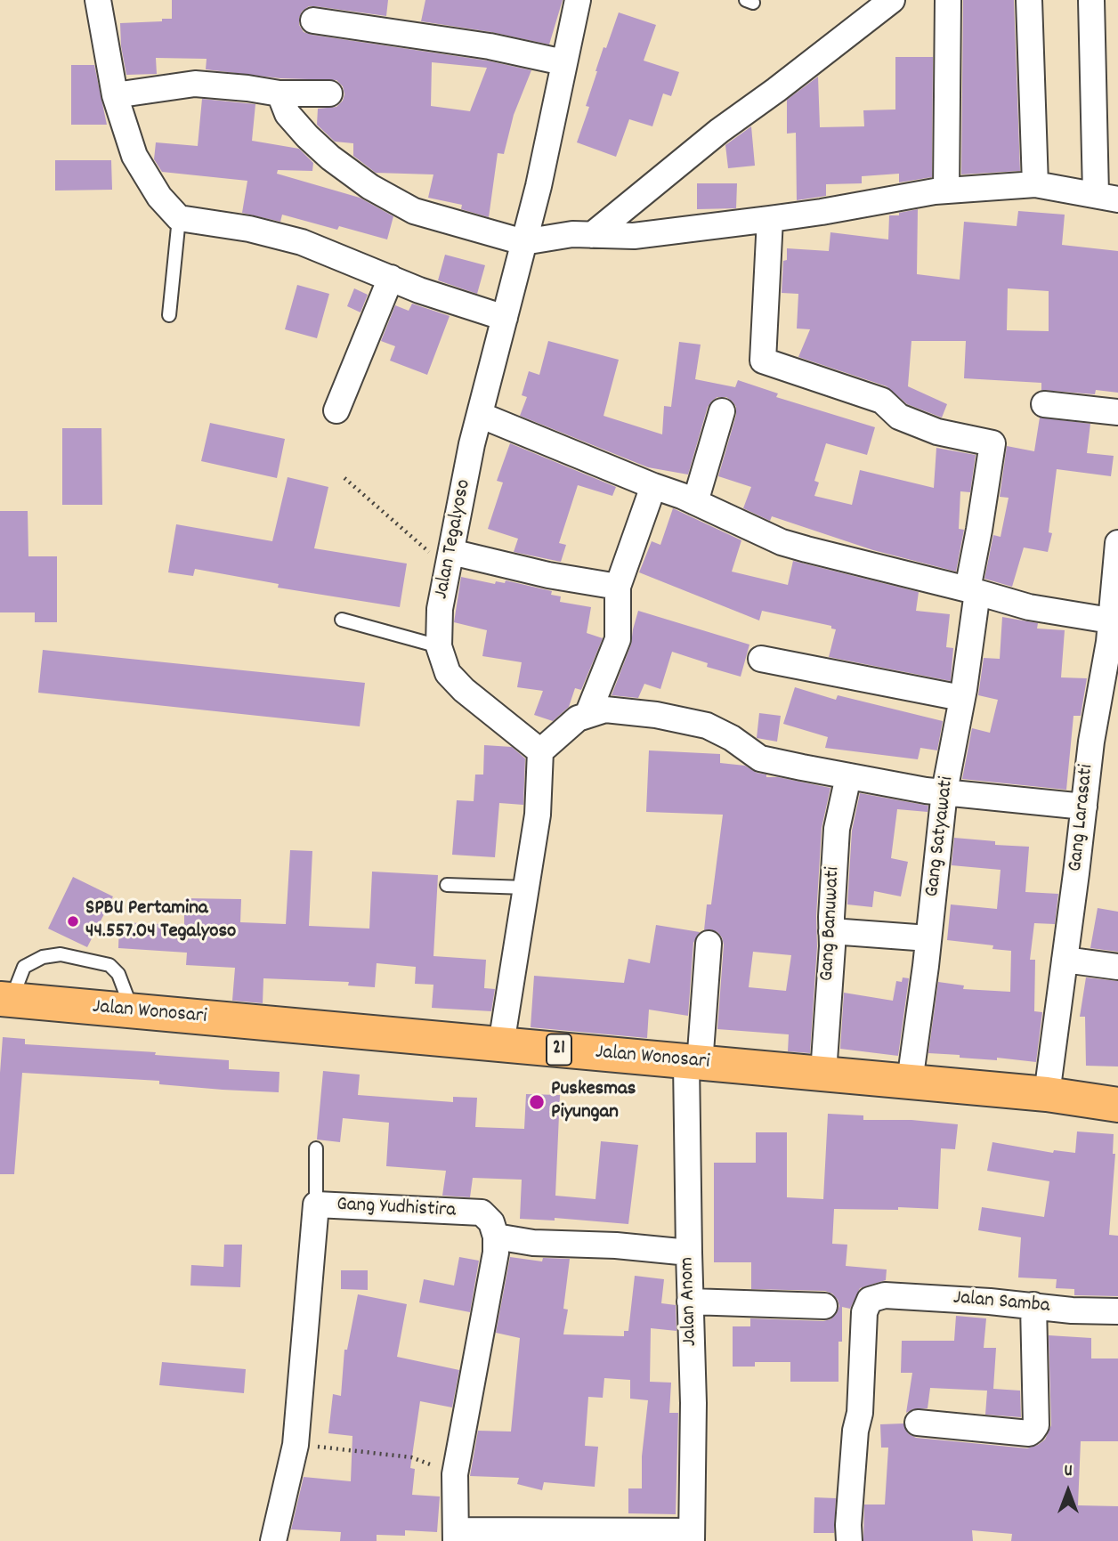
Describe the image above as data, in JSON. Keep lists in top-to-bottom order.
{
  "streets": {
    "highway": ["Jalan Wonosari", "21"],
    "street": [
      "Jalan Tegalyoso",
      "Gang Larasati",
      "Gang Satyawati",
      "Gang Banuwati",
      "Gang Yudhistira",
      "Jalan Anom",
      "Jalan Samba"
    ]
  },
  "crossings": [
    ["Gang Larasati", "Jalan Wonosari"],
    ["Gang Satyawati", "Jalan Wonosari"],
    ["Gang Banuwati", "Jalan Wonosari"],
    ["Jalan Wonosari", "Jalan Anom"]
  ],
  "places": ["SPBU Pertamina 44.557.04 Tegalyoso", "Puskesmas Piyungan"],
  "north": "top"
}
